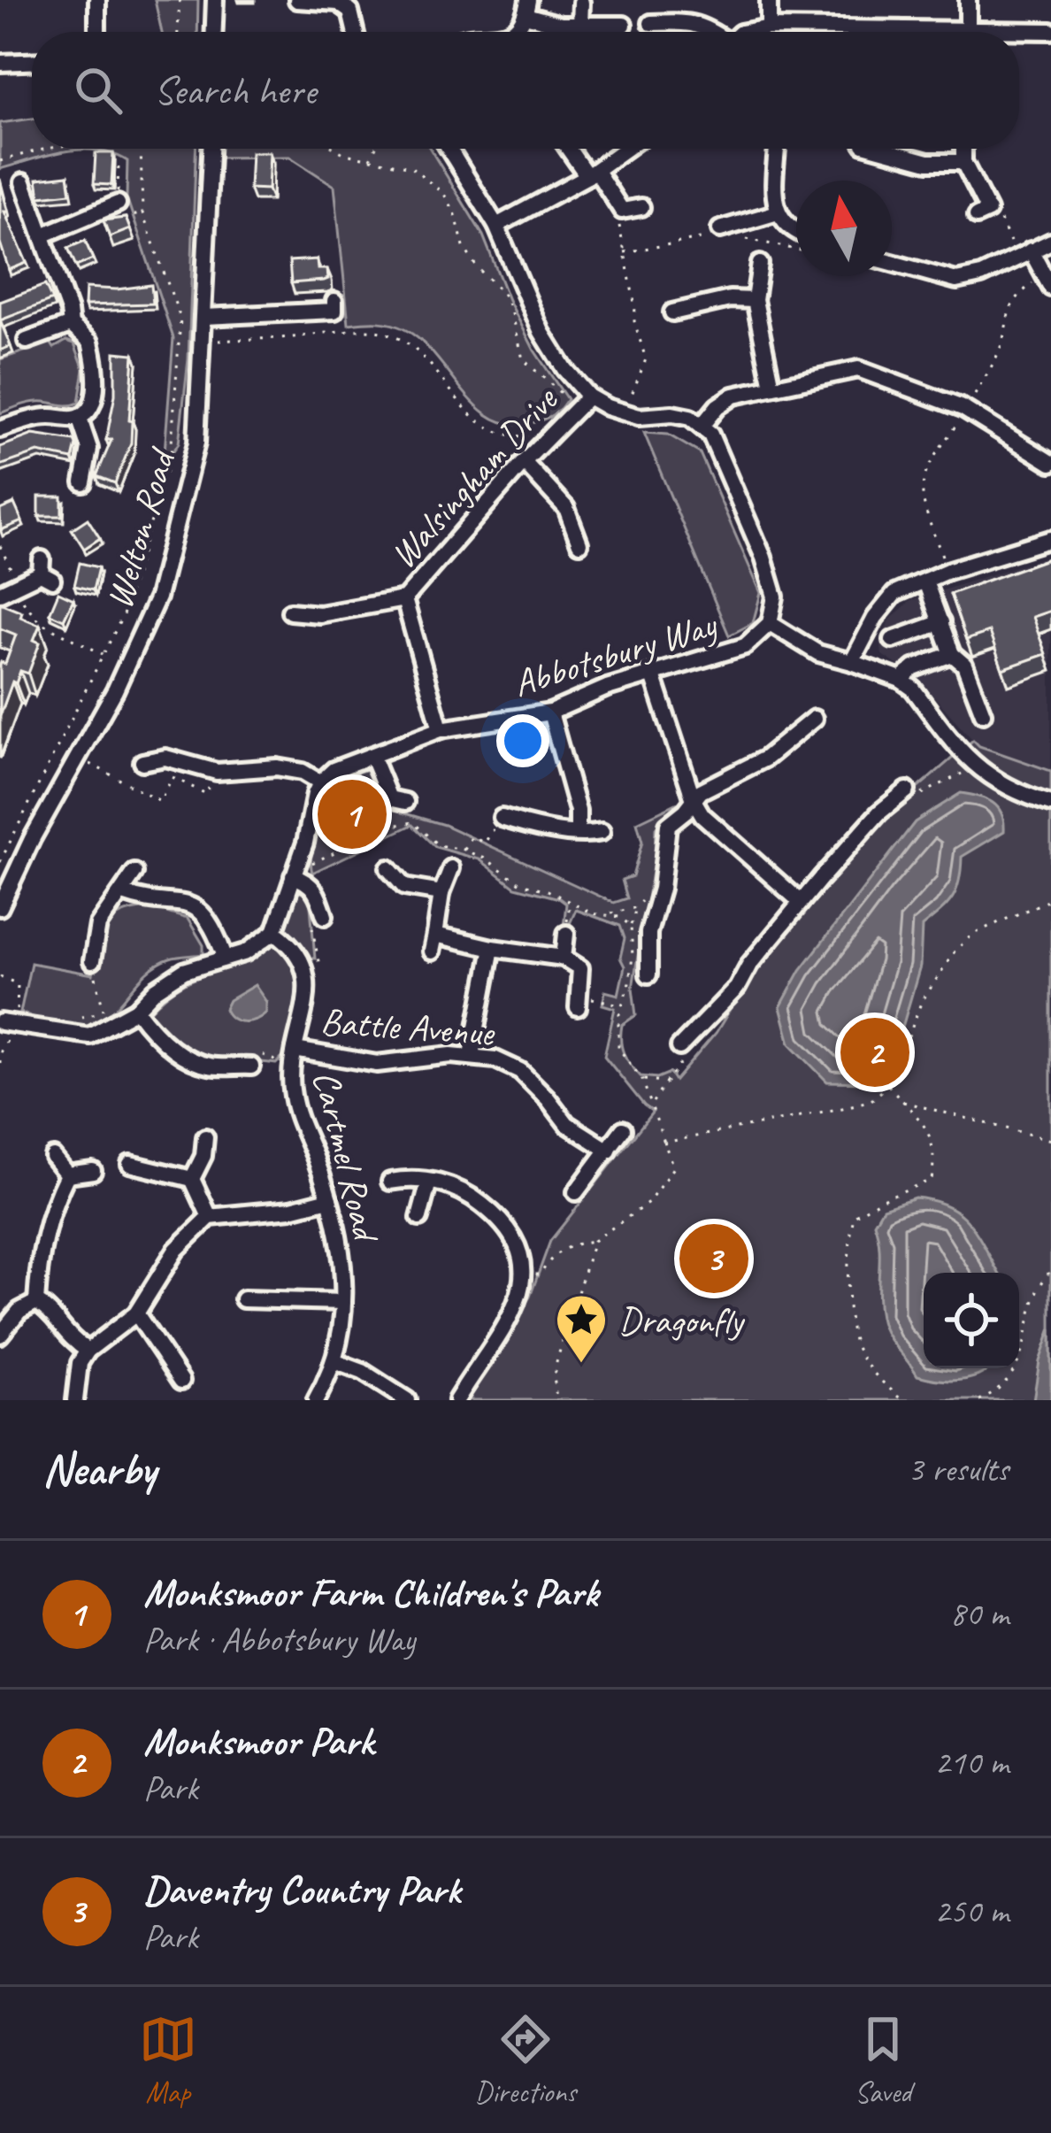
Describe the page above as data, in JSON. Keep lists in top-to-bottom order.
{
  "streets": {
    "street": [
      "Walsingham Drive",
      "Welton Road",
      "Abbotsbury Way",
      "Battle Avenue",
      "Cartmel Road"
    ]
  },
  "crossings": [
    ["Walsingham Drive", "Abbotsbury Way"],
    ["Battle Avenue", "Cartmel Road"]
  ],
  "places": {
    "place": ["Dragonfly"]
  },
  "north": "top",
  "page": {
    "search": "Search here",
    "pins": ["1", "2", "3"],
    "heading": ["Nearby", "3 results"],
    "list": [
      {
        "mark": "1",
        "name": "Monksmoor Farm Children's Park",
        "note": "Park · Abbotsbury Way",
        "value": "80 m"
      },
      {
        "mark": "2",
        "name": "Monksmoor Park",
        "note": "Park",
        "value": "210 m"
      },
      {
        "mark": "3",
        "name": "Daventry Country Park",
        "note": "Park",
        "value": "250 m"
      }
    ],
    "nav": ["Map", "Directions", "Saved"]
  }
}
